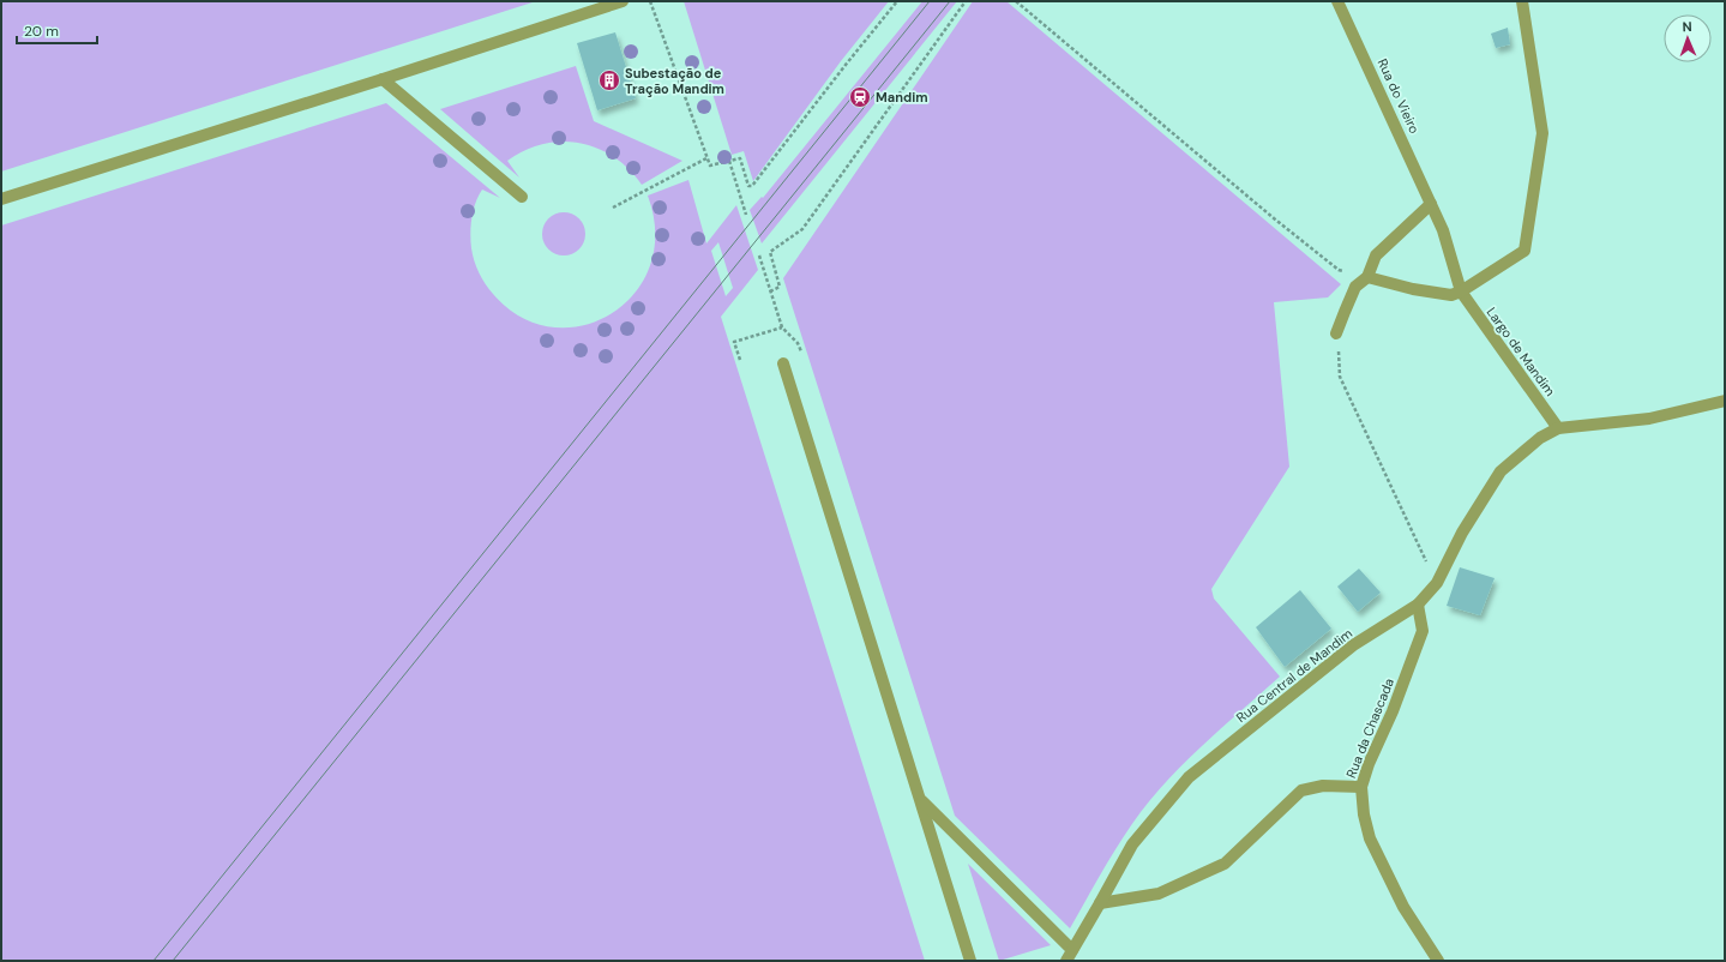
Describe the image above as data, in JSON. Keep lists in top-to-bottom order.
{
  "streets": {
    "street": [
      "Rua do Vieiro",
      "Largo de Mandim",
      "Rua Central de Mandim",
      "Rua da Chascada"
    ]
  },
  "crossings": [
    ["Rua do Vieiro", "Largo de Mandim"],
    ["Largo de Mandim", "Rua Central de Mandim"],
    ["Rua Central de Mandim", "Rua da Chascada"]
  ],
  "places": {
    "building": ["Subestação de Tração Mandim"],
    "station": ["Mandim"]
  },
  "scale_bar": "20 m",
  "north": "top"
}
